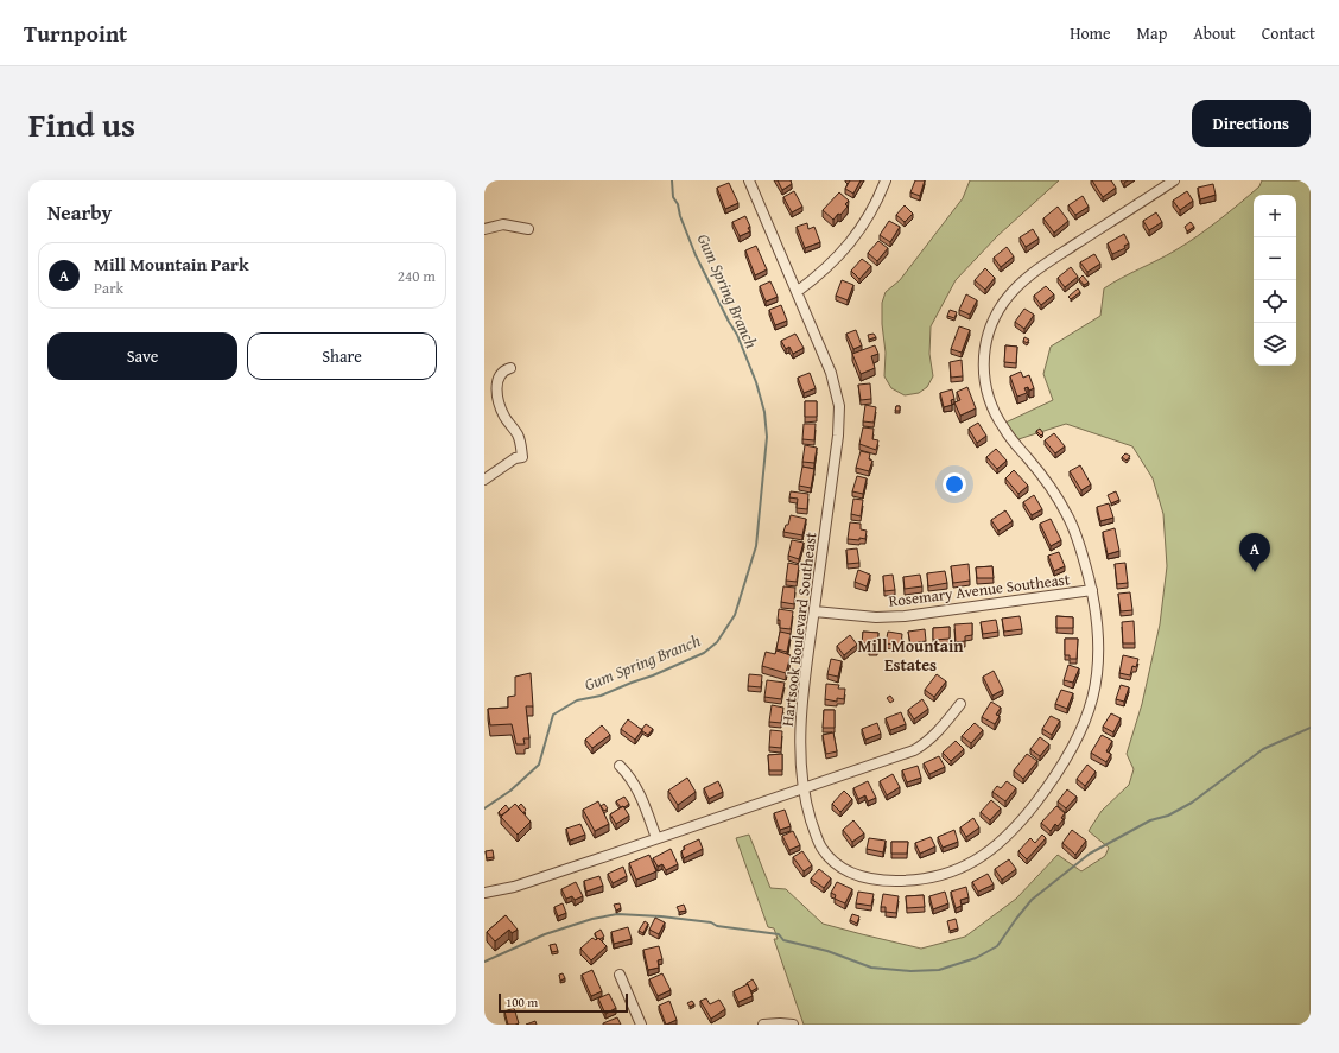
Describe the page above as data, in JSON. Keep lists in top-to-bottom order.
{
  "streets": {
    "street": ["Rosemary Avenue Southeast", "Hartsook Boulevard Southeast"]
  },
  "crossings": [
    ["Rosemary Avenue Southeast", "Hartsook Boulevard Southeast"]
  ],
  "districts": ["Mill Mountain Estates"],
  "water": ["Gum Spring Branch"],
  "scale_bar": "100 m",
  "page": {
    "header": "Turnpoint",
    "nav": [
      "Home",
      "Map",
      "About",
      "Contact"
    ],
    "title": "Find us",
    "buttons": [
      "Directions",
      ["Save", "Share"]
    ],
    "heading": "Nearby",
    "map_buttons": ["+", "−"],
    "list": [
      {
        "mark": "A",
        "name": "Mill Mountain Park",
        "note": "Park",
        "value": "240 m"
      }
    ],
    "pins": "A",
    "scale": "100 m"
  }
}
